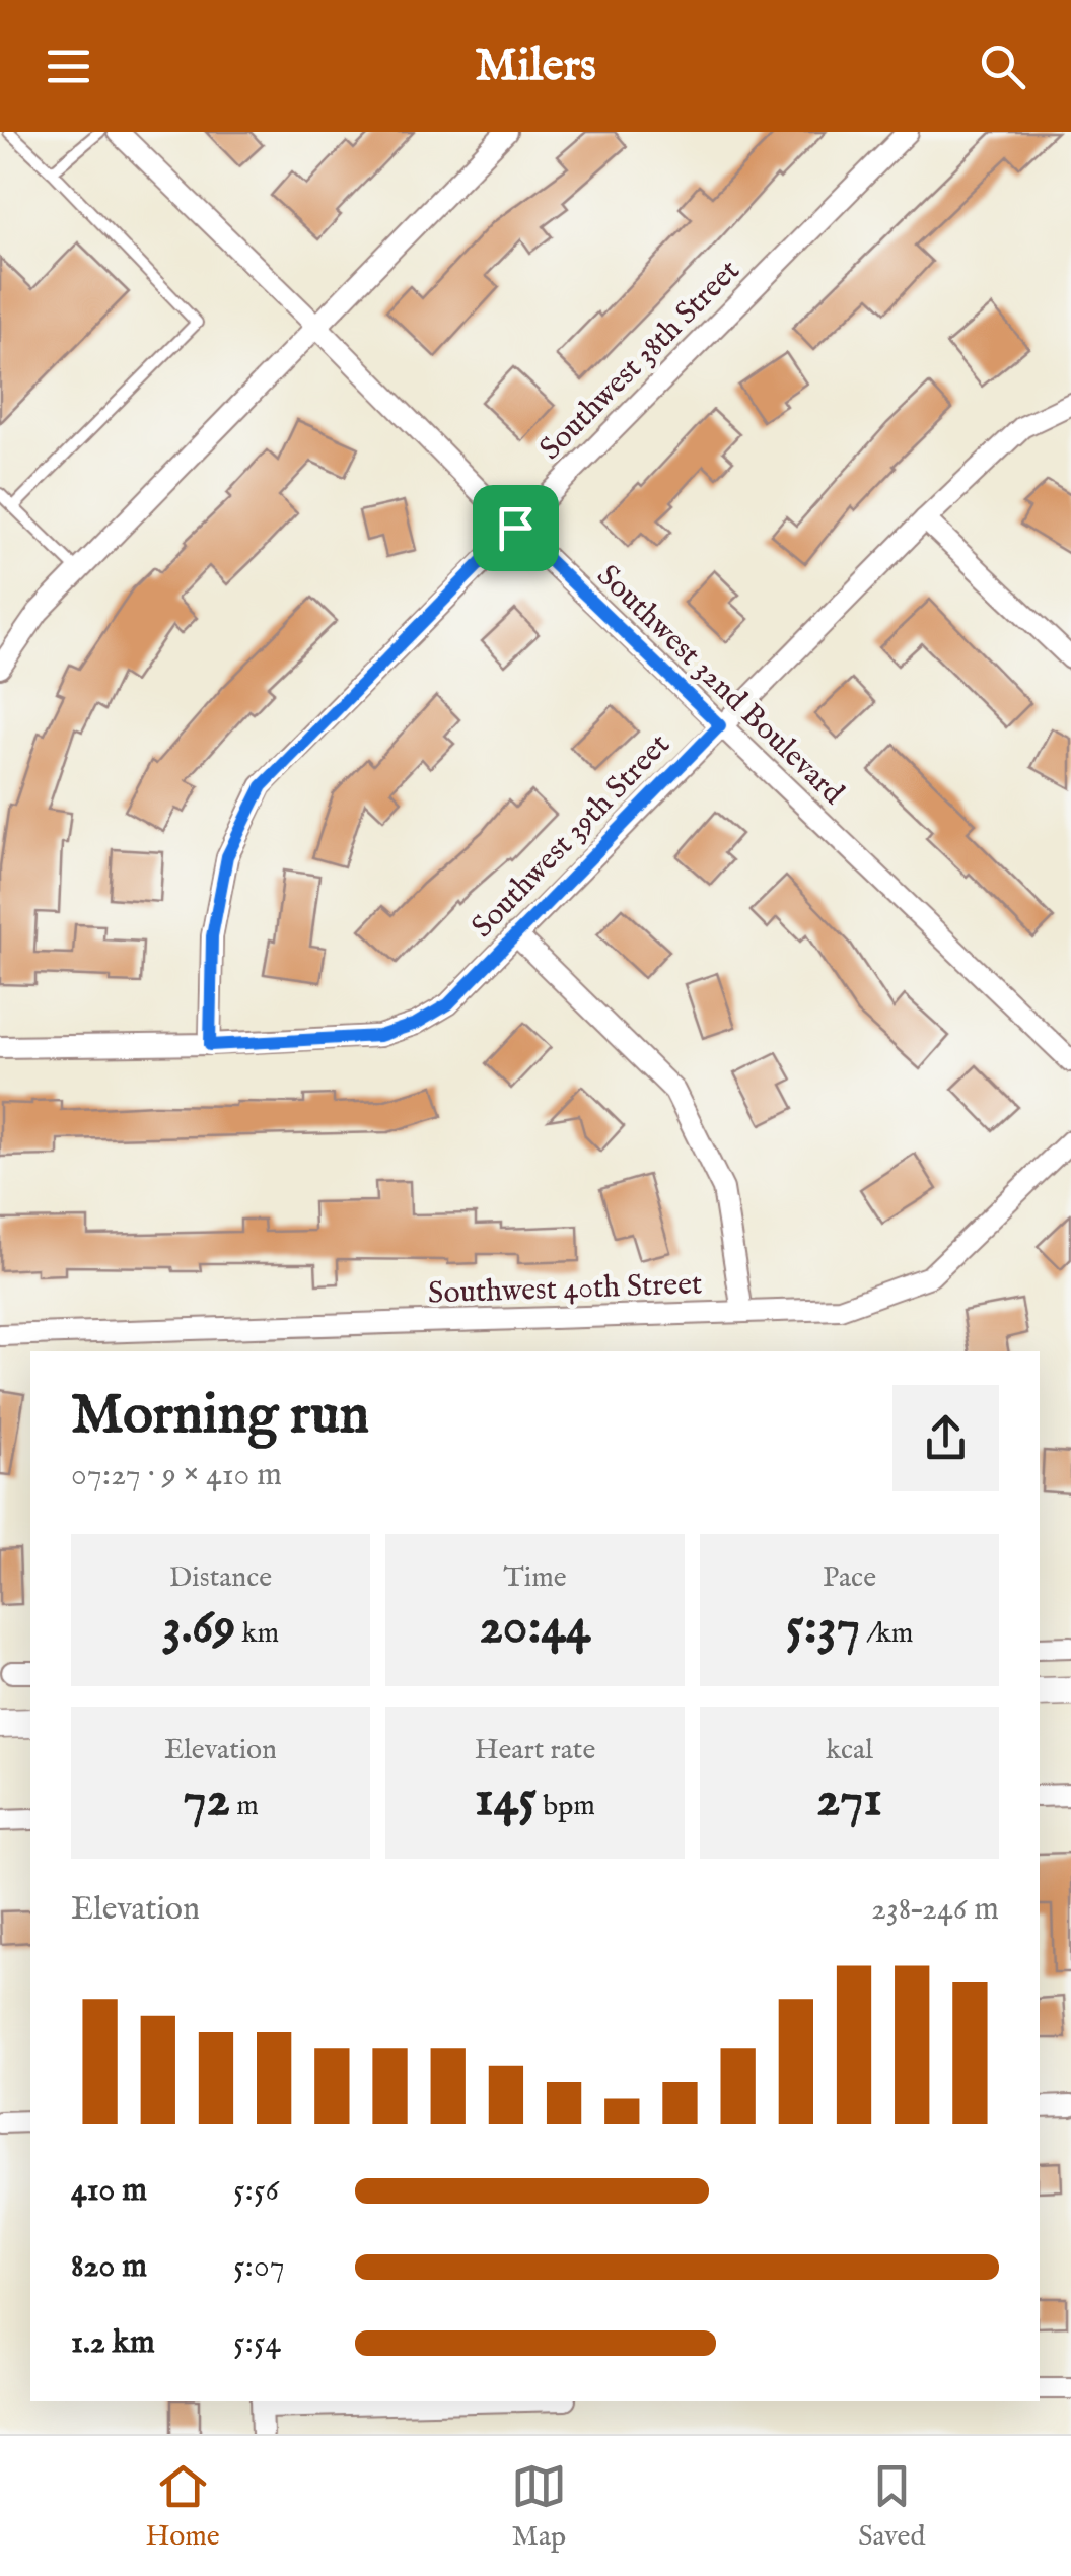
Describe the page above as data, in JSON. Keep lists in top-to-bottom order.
{
  "streets": {
    "street": [
      "Southwest 38th Street",
      "Southwest 32nd Boulevard",
      "Southwest 39th Street",
      "Southwest 40th Street"
    ]
  },
  "crossings": [
    ["Southwest 38th Street", "Southwest 32nd Boulevard"],
    ["Southwest 38th Street", "Southwest 39th Street"],
    ["Southwest 32nd Boulevard", "Southwest 39th Street"]
  ],
  "page": {
    "header": "Milers",
    "heading": ["Morning run", "07:27 · 9 × 410 m"],
    "stats": [
      ["Distance", "3.69 km"],
      ["Time", "20:44"],
      ["Pace", "5:37 /km"],
      ["Elevation", "72 m"],
      ["Heart rate", "145 bpm"],
      ["kcal", "271"]
    ],
    "chart": ["Elevation", "238–246 m"],
    "list": [
      {
        "name": "410 m",
        "note": "5:56"
      },
      {
        "name": "820 m",
        "note": "5:07"
      },
      {
        "name": "1.2 km",
        "note": "5:54"
      }
    ],
    "tabs": ["Home", "Map", "Saved"]
  }
}
